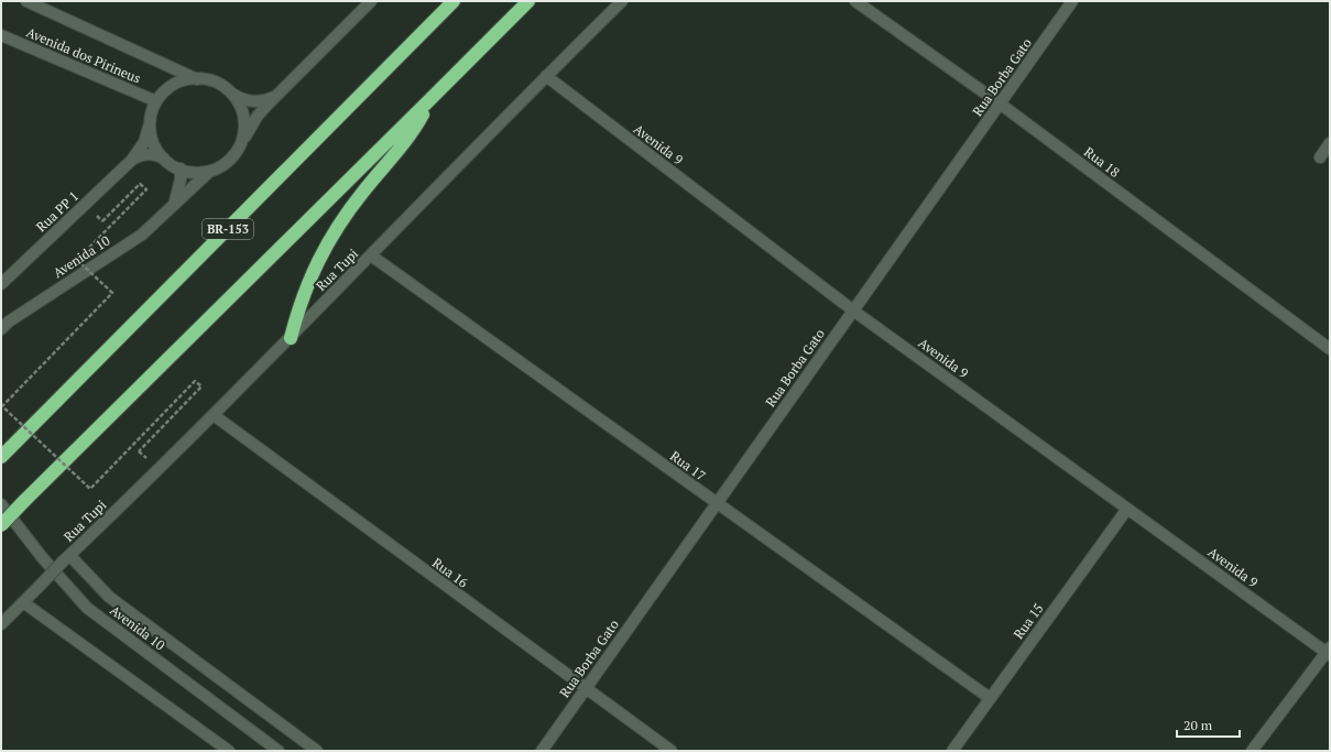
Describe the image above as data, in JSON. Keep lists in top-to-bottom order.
{
  "streets": {
    "highway": ["BR-153"],
    "street": [
      "Avenida dos Pirineus",
      "Rua Borba Gato",
      "Avenida 9",
      "Rua 18",
      "Rua PP 1",
      "Avenida 10",
      "Rua Tupi",
      "Rua 17",
      "Rua 16",
      "Rua 15"
    ]
  },
  "crossings": [
    ["Avenida dos Pirineus", "Rua PP 1"],
    ["Avenida dos Pirineus", "Avenida 10"],
    ["Rua Borba Gato", "Avenida 9"],
    ["Rua Borba Gato", "Rua 18"],
    ["Rua Borba Gato", "Rua 17"],
    ["Rua Borba Gato", "Rua 16"],
    ["Avenida 9", "Rua Tupi"],
    ["Avenida 9", "Rua 15"],
    ["Rua PP 1", "Avenida 10"],
    ["Avenida 10", "Rua Tupi"],
    ["Rua Tupi", "Rua 17"],
    ["Rua Tupi", "Rua 16"],
    ["Rua 17", "Rua 15"]
  ],
  "scale_bar": "20 m"
}
